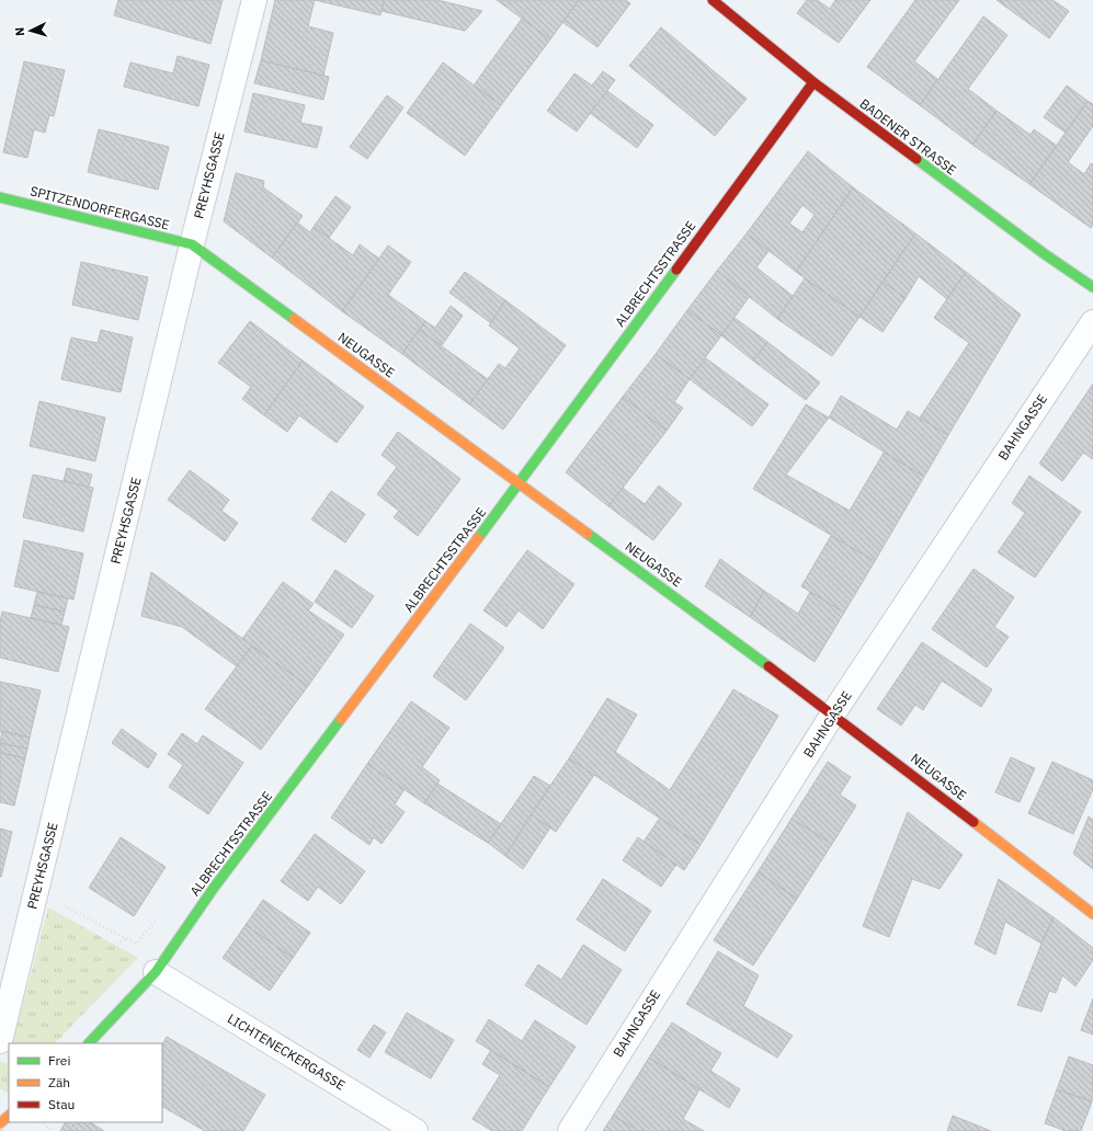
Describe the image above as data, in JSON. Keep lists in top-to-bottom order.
{
  "streets": {
    "street": [
      "BADENER STRASSE",
      "PREYHSGASSE",
      "SPITZENDORFERGASSE",
      "ALBRECHTSSTRASSE",
      "NEUGASSE",
      "BAHNGASSE",
      "LICHTENECKERGASSE"
    ]
  },
  "crossings": [
    ["BADENER STRASSE", "ALBRECHTSSTRASSE"],
    ["PREYHSGASSE", "SPITZENDORFERGASSE"],
    ["PREYHSGASSE", "NEUGASSE"],
    ["SPITZENDORFERGASSE", "NEUGASSE"],
    ["ALBRECHTSSTRASSE", "NEUGASSE"],
    ["ALBRECHTSSTRASSE", "LICHTENECKERGASSE"],
    ["NEUGASSE", "BAHNGASSE"]
  ],
  "legend": ["Frei", "Zäh", "Stau"],
  "north": "left"
}
